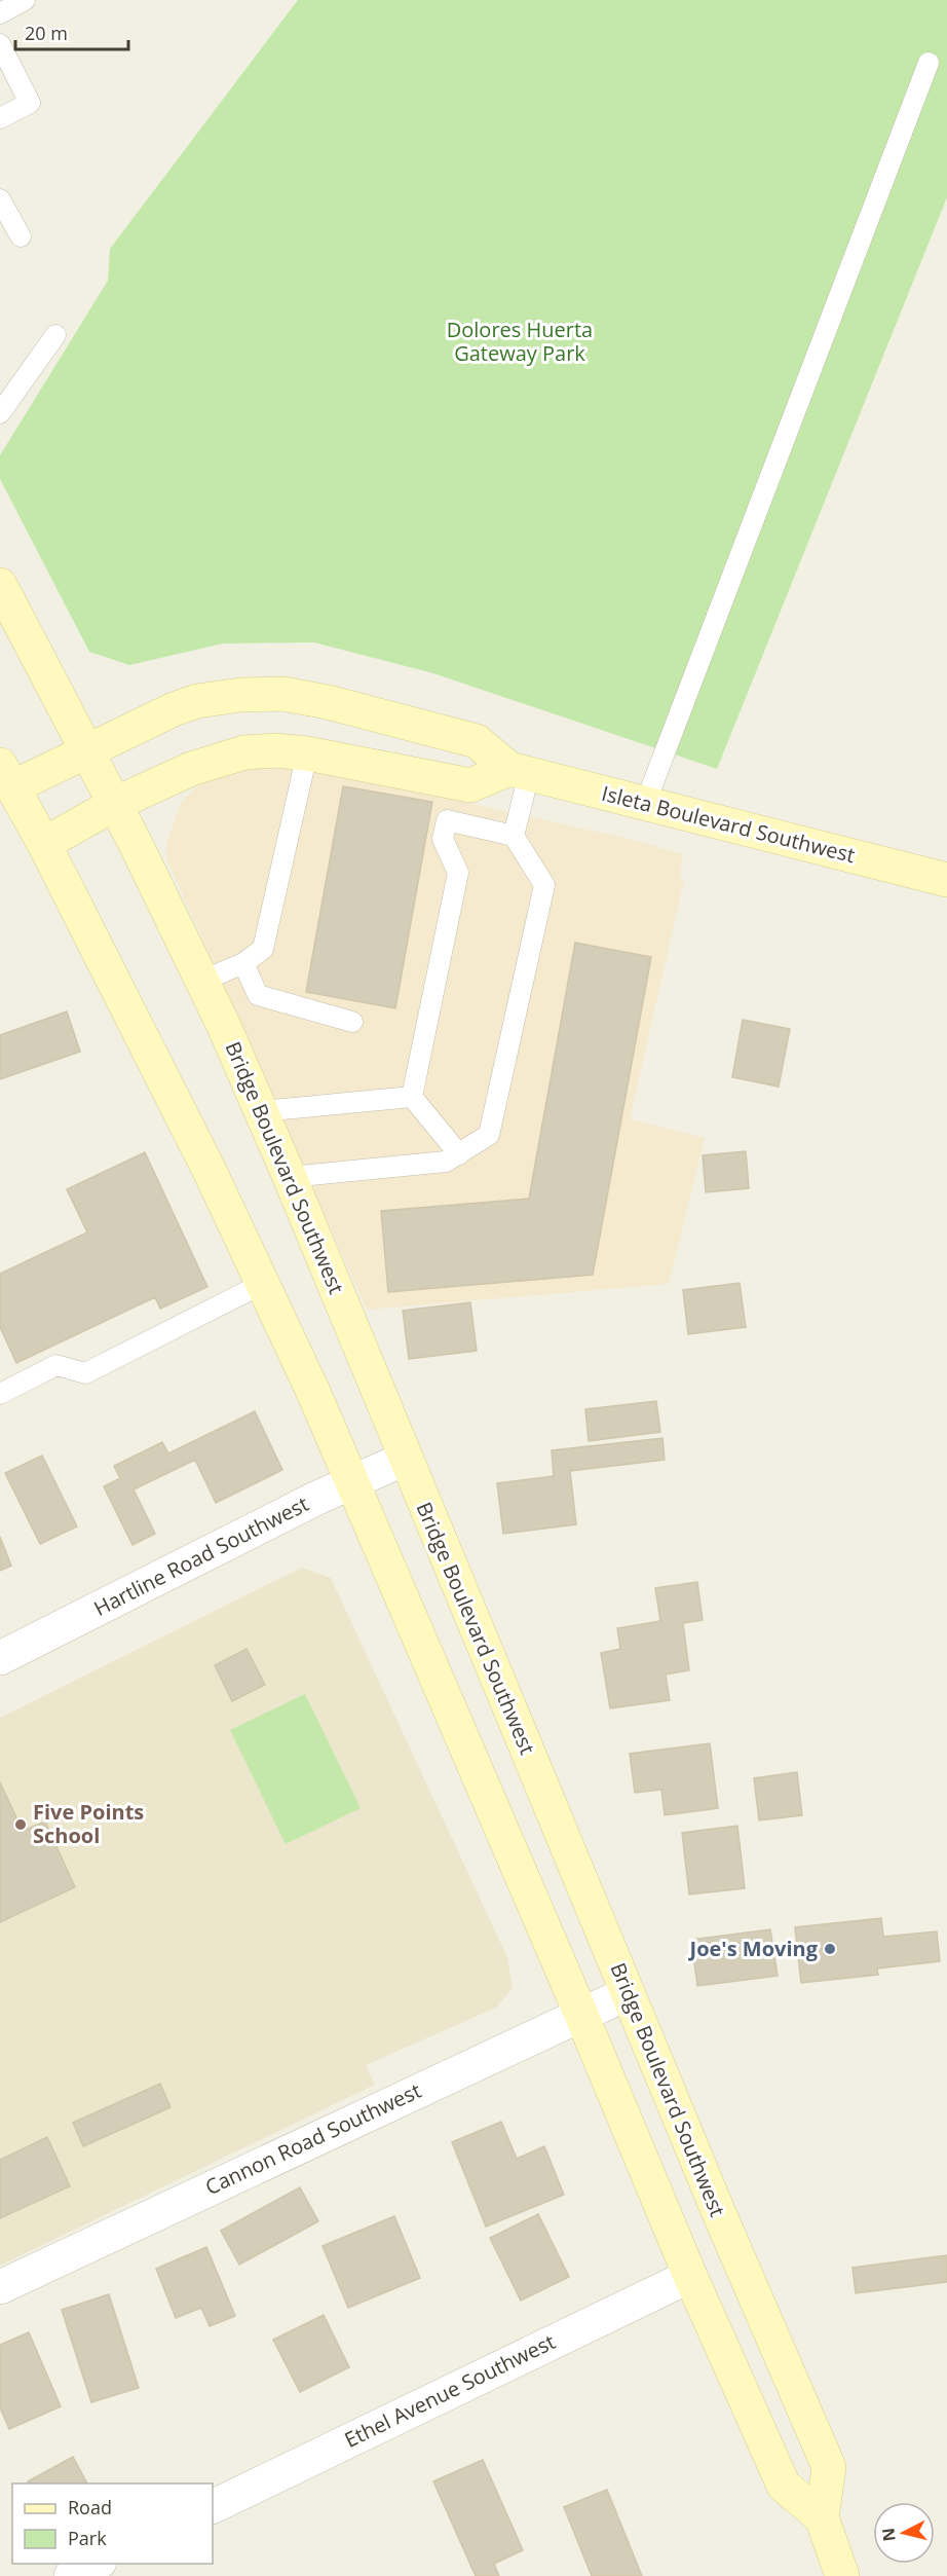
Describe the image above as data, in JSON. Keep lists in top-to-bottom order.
{
  "streets": {
    "main road": ["Isleta Boulevard Southwest", "Bridge Boulevard Southwest"],
    "street": ["Hartline Road Southwest", "Cannon Road Southwest", "Ethel Avenue Southwest"]
  },
  "crossings": [
    ["Isleta Boulevard Southwest", "Bridge Boulevard Southwest"],
    ["Bridge Boulevard Southwest", "Hartline Road Southwest"],
    ["Bridge Boulevard Southwest", "Cannon Road Southwest"]
  ],
  "parks": ["Dolores Huerta Gateway Park"],
  "places": ["Five Points School", "Joe's Moving"],
  "legend": ["Road", "Park"],
  "scale_bar": "20 m",
  "north": "left"
}
